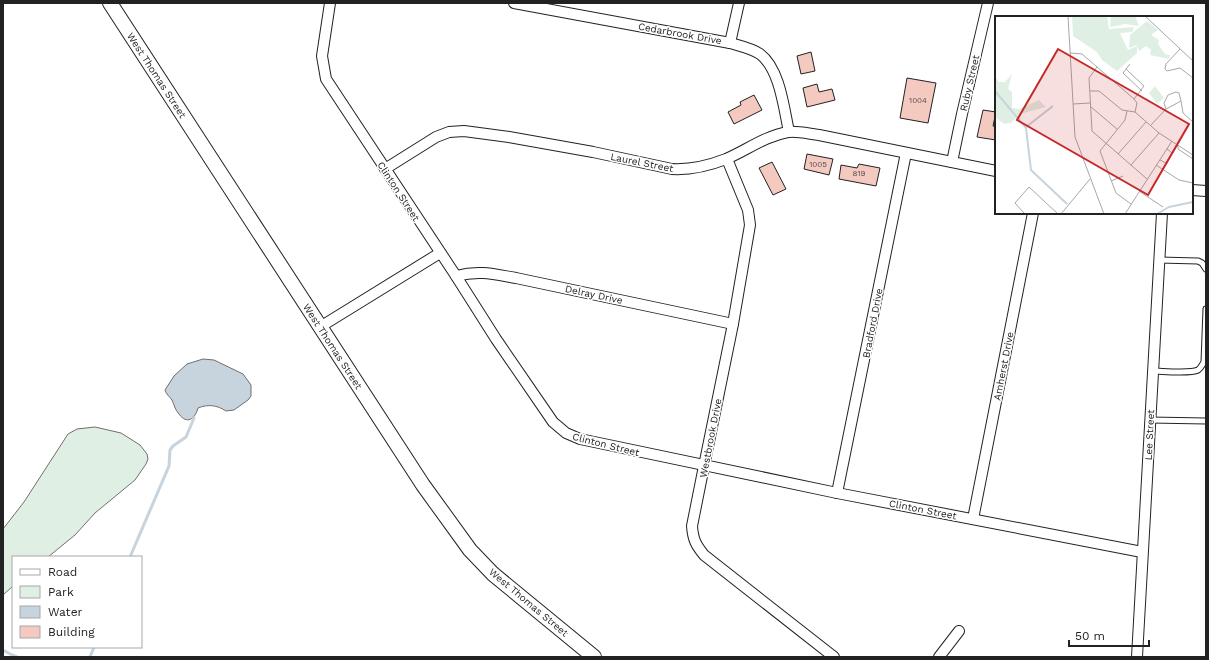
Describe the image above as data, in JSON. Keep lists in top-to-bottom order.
{
  "streets": {
    "street": [
      "Cedarbrook Drive",
      "West Thomas Street",
      "Ruby Street",
      "Laurel Street",
      "Clinton Street",
      "Delray Drive",
      "Bradford Drive",
      "Amherst Drive",
      "Lee Street",
      "Westbrook Drive"
    ]
  },
  "crossings": [
    ["Cedarbrook Drive", "Laurel Street"],
    ["Ruby Street", "Laurel Street"],
    ["Laurel Street", "Clinton Street"],
    ["Laurel Street", "Bradford Drive"],
    ["Laurel Street", "Westbrook Drive"],
    ["Clinton Street", "Delray Drive"],
    ["Clinton Street", "Bradford Drive"],
    ["Clinton Street", "Amherst Drive"],
    ["Clinton Street", "Lee Street"],
    ["Clinton Street", "Westbrook Drive"],
    ["Delray Drive", "Westbrook Drive"]
  ],
  "house_numbers": ["1004", "1005", "819"],
  "legend": [
    "Road",
    "Park",
    "Water",
    "Building"
  ],
  "scale_bar": "50 m"
}
